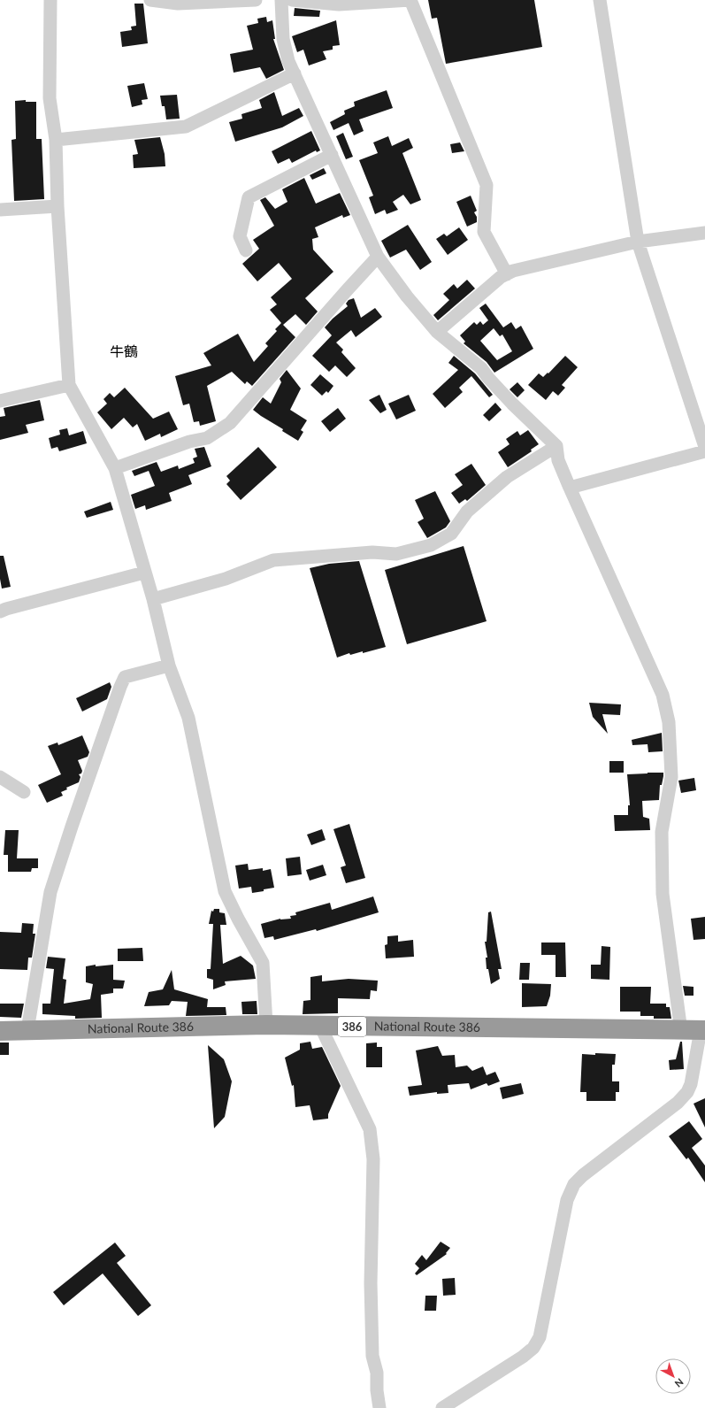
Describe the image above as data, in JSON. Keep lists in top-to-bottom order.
{
  "streets": {
    "highway": ["386", "National Route 386"]
  },
  "districts": ["牛鶴"],
  "north": "bottom right"
}
